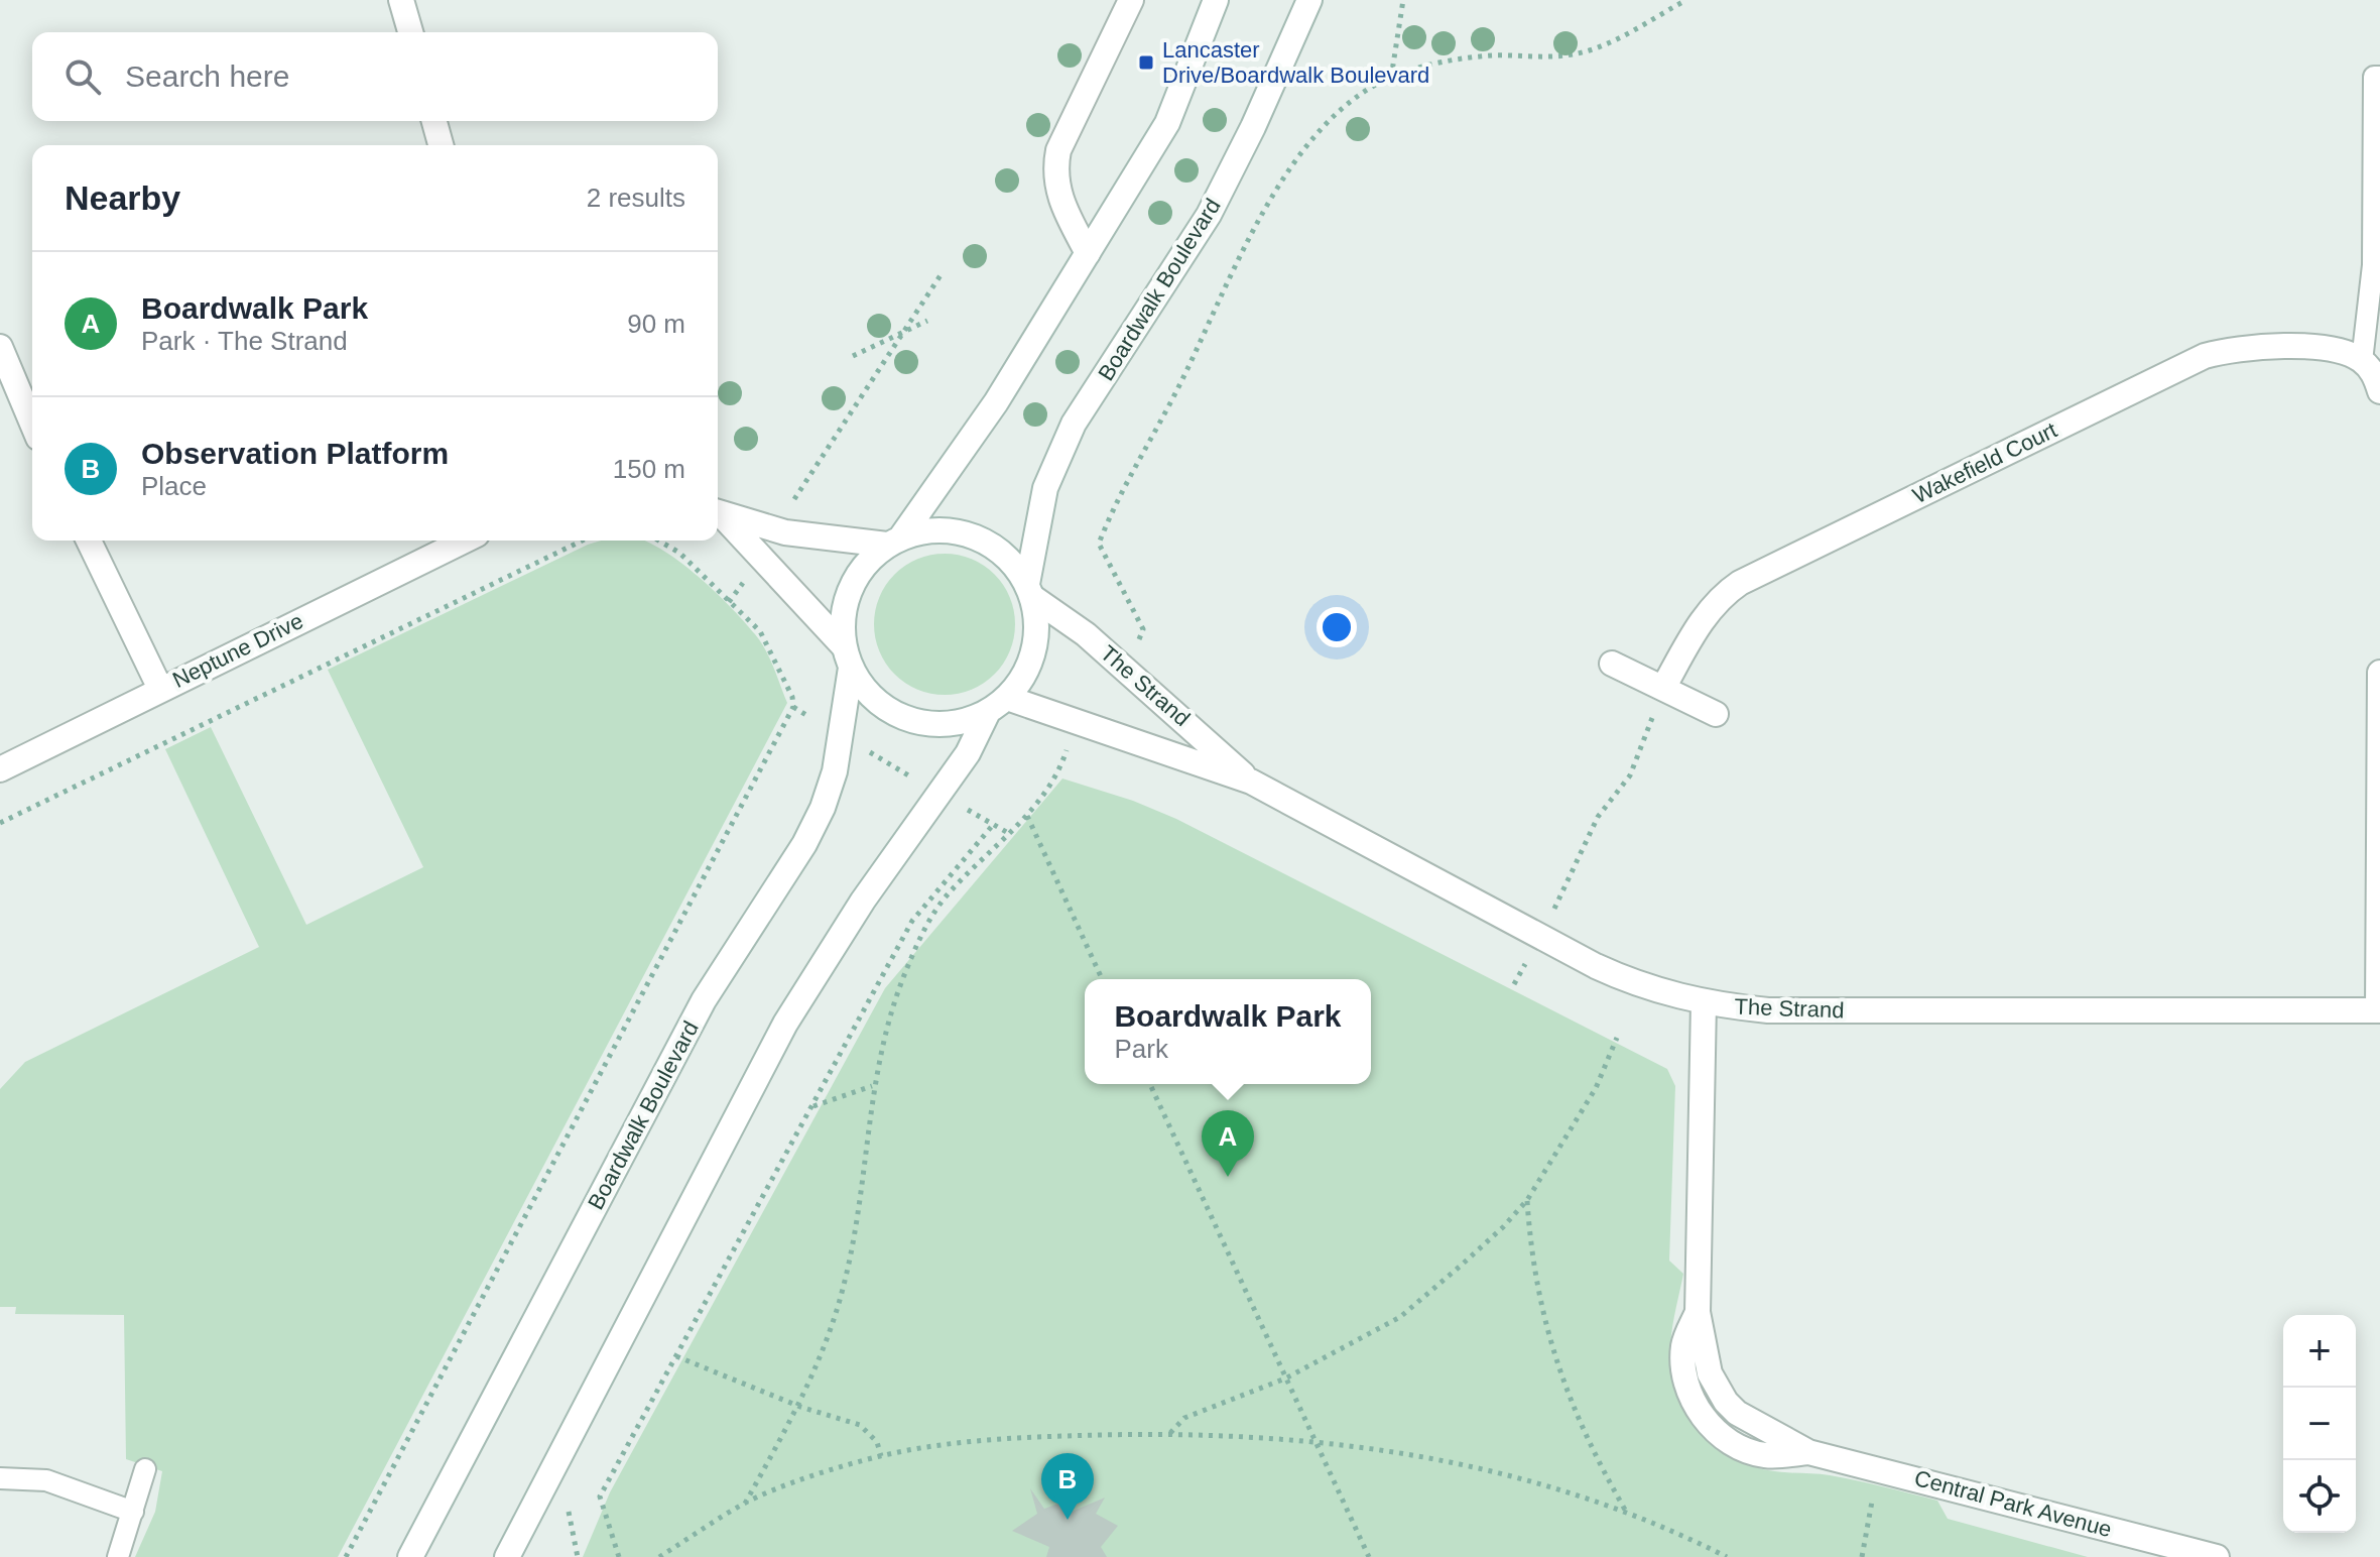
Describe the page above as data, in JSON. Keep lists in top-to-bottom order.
{
  "streets": {
    "street": [
      "Boardwalk Boulevard",
      "Wakefield Court",
      "Neptune Drive",
      "The Strand",
      "Central Park Avenue"
    ]
  },
  "crossings": [
    ["Boardwalk Boulevard", "The Strand"],
    ["The Strand", "Central Park Avenue"]
  ],
  "places": {
    "transit": ["Lancaster Drive/Boardwalk Boulevard"]
  },
  "page": {
    "search": "Search here",
    "heading": ["Nearby", "2 results"],
    "list": [
      {
        "mark": "A",
        "name": "Boardwalk Park",
        "note": "Park · The Strand",
        "value": "90 m"
      },
      {
        "mark": "B",
        "name": "Observation Platform",
        "note": "Place",
        "value": "150 m"
      }
    ],
    "popup": ["Boardwalk Park", "Park"],
    "pins": ["A", "B"],
    "map_buttons": ["+", "−"]
  }
}
